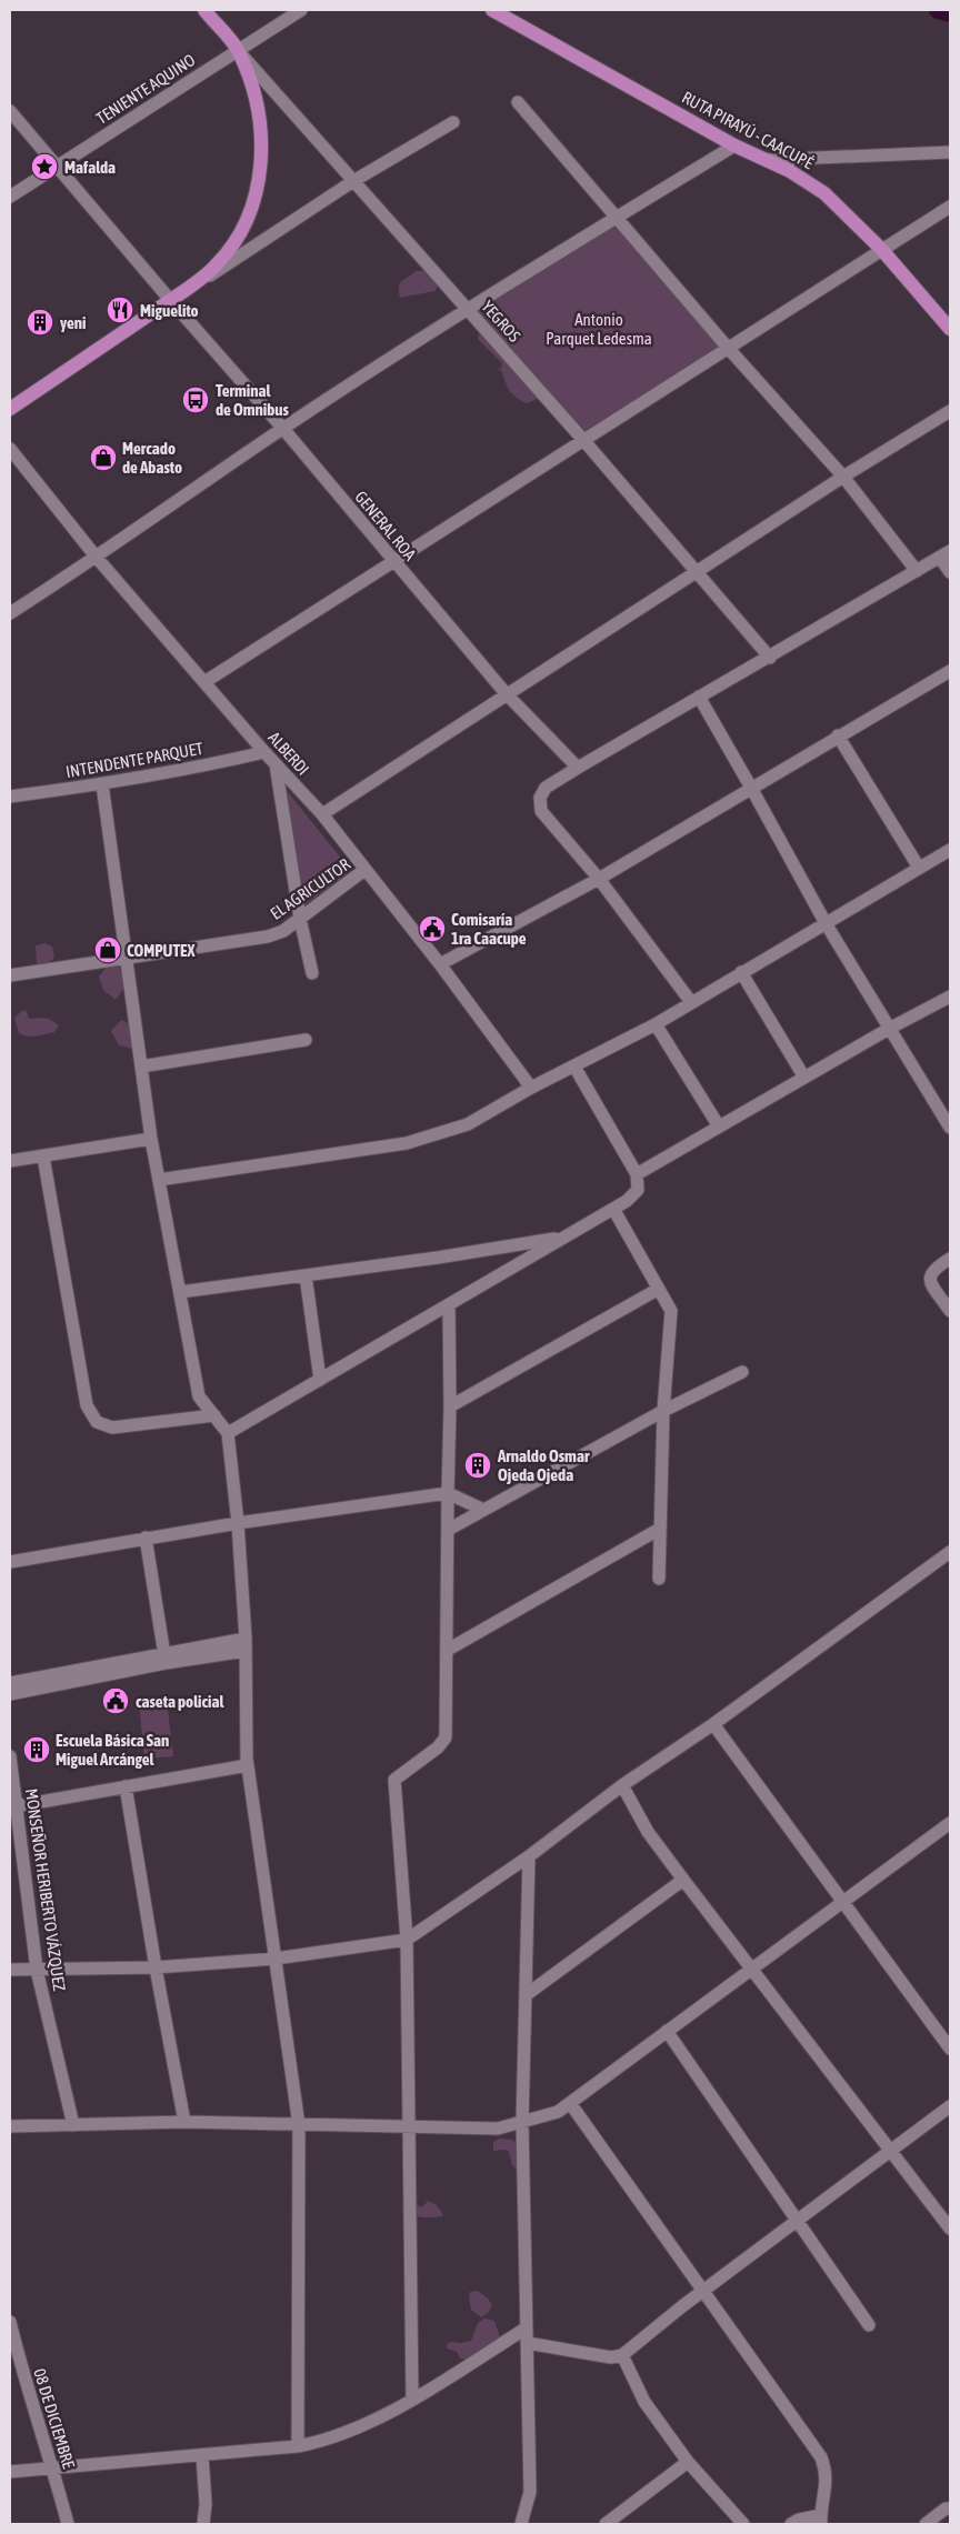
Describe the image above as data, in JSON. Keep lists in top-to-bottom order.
{
  "streets": {
    "main road": ["RUTA PIRAYÚ - CAACUPÉ", "YEGROS"],
    "street": [
      "TENIENTE AQUINO",
      "GENERAL ROA",
      "ALBERDI",
      "INTENDENTE PARQUET",
      "EL AGRICULTOR",
      "MONSEÑOR HERIBERTO VÁZQUEZ",
      "08 DE DICIEMBRE"
    ]
  },
  "crossings": [
    ["TENIENTE AQUINO", "YEGROS"],
    ["TENIENTE AQUINO", "GENERAL ROA"],
    ["ALBERDI", "INTENDENTE PARQUET"],
    ["ALBERDI", "EL AGRICULTOR"]
  ],
  "parks": ["Antonio Parquet Ledesma"],
  "places": {
    "place": ["Mafalda"],
    "restaurant": ["Miguelito"],
    "building": ["yeni", "Arnaldo Osmar Ojeda Ojeda", "Escuela Básica San Miguel Arcángel"],
    "bus stop": ["Terminal de Omnibus"],
    "shop": ["Mercado de Abasto", "COMPUTEX"],
    "public building": ["Comisaría 1ra Caacupe", "caseta policial"]
  }
}
